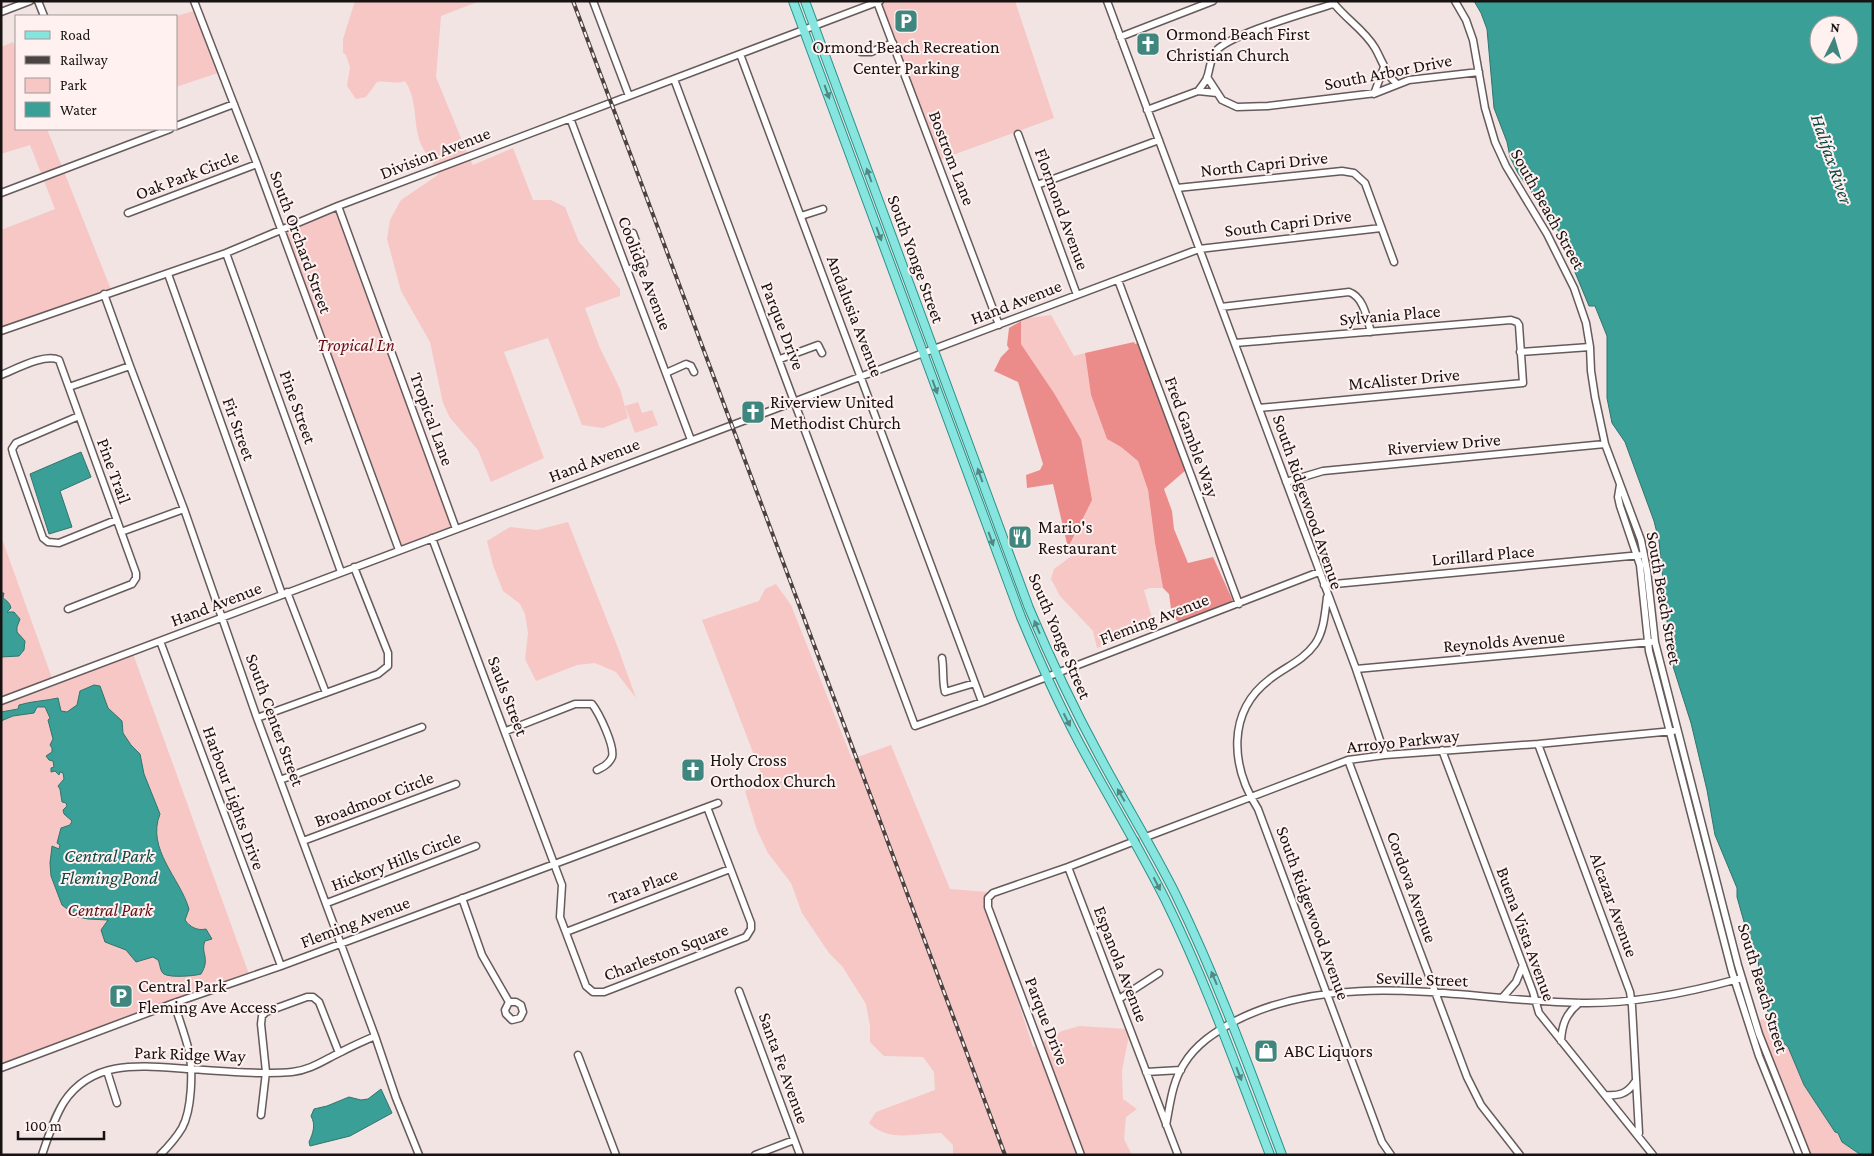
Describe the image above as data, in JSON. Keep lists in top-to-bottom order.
{
  "streets": {
    "main road": ["South Yonge Street"],
    "street": [
      "South Arbor Drive",
      "Division Avenue",
      "Bostrom Lane",
      "North Capri Drive",
      "Oak Park Circle",
      "Flormond Avenue",
      "South Beach Street",
      "South Capri Drive",
      "South Orchard Street",
      "Coolidge Avenue",
      "Hand Avenue",
      "Sylvania Place",
      "Andalusia Avenue",
      "Parque Drive",
      "McAlister Drive",
      "Pine Street",
      "Tropical Lane",
      "Fir Street",
      "Fred Gamble Way",
      "Riverview Drive",
      "Pine Trail",
      "South Ridgewood Avenue",
      "Lorillard Place",
      "Fleming Avenue",
      "Reynolds Avenue",
      "Sauls Street",
      "South Center Street",
      "Arroyo Parkway",
      "Harbour Lights Drive",
      "Broadmoor Circle",
      "Hickory Hills Circle",
      "Tara Place",
      "Cordova Avenue",
      "Alcazar Avenue",
      "Buena Vista Avenue",
      "Charleston Square",
      "Espanola Avenue",
      "Seville Street",
      "Park Ridge Way",
      "Santa Fe Avenue"
    ]
  },
  "crossings": [
    ["South Arbor Drive", "South Beach Street"],
    ["South Arbor Drive", "South Ridgewood Avenue"],
    ["Division Avenue", "Bostrom Lane"],
    ["Division Avenue", "South Orchard Street"],
    ["Division Avenue", "South Yonge Street"],
    ["Division Avenue", "Coolidge Avenue"],
    ["Division Avenue", "Andalusia Avenue"],
    ["Division Avenue", "Parque Drive"],
    ["Division Avenue", "Pine Street"],
    ["Division Avenue", "Tropical Lane"],
    ["Division Avenue", "Fir Street"],
    ["Division Avenue", "South Center Street"],
    ["Bostrom Lane", "Hand Avenue"],
    ["North Capri Drive", "South Capri Drive"],
    ["North Capri Drive", "South Ridgewood Avenue"],
    ["Oak Park Circle", "South Orchard Street"],
    ["Flormond Avenue", "Hand Avenue"],
    ["South Beach Street", "Riverview Drive"],
    ["South Beach Street", "Lorillard Place"],
    ["South Beach Street", "Reynolds Avenue"],
    ["South Beach Street", "Arroyo Parkway"],
    ["South Beach Street", "Seville Street"],
    ["South Capri Drive", "Hand Avenue"],
    ["South Capri Drive", "South Ridgewood Avenue"],
    ["South Orchard Street", "Hand Avenue"],
    ["South Yonge Street", "Hand Avenue"],
    ["South Yonge Street", "Fleming Avenue"],
    ["South Yonge Street", "Arroyo Parkway"],
    ["South Yonge Street", "Seville Street"],
    ["Coolidge Avenue", "Hand Avenue"],
    ["Hand Avenue", "Andalusia Avenue"],
    ["Hand Avenue", "Parque Drive"],
    ["Hand Avenue", "Pine Street"],
    ["Hand Avenue", "Tropical Lane"],
    ["Hand Avenue", "Fir Street"],
    ["Hand Avenue", "Fred Gamble Way"],
    ["Hand Avenue", "South Ridgewood Avenue"],
    ["Hand Avenue", "Sauls Street"],
    ["Hand Avenue", "South Center Street"],
    ["Hand Avenue", "Harbour Lights Drive"],
    ["Sylvania Place", "McAlister Drive"],
    ["Sylvania Place", "South Ridgewood Avenue"],
    ["Andalusia Avenue", "Fleming Avenue"],
    ["Parque Drive", "Fleming Avenue"],
    ["Parque Drive", "Espanola Avenue"],
    ["McAlister Drive", "South Ridgewood Avenue"],
    ["Fred Gamble Way", "Fleming Avenue"],
    ["Riverview Drive", "South Ridgewood Avenue"],
    ["South Ridgewood Avenue", "Lorillard Place"],
    ["South Ridgewood Avenue", "Fleming Avenue"],
    ["South Ridgewood Avenue", "Arroyo Parkway"],
    ["South Ridgewood Avenue", "Seville Street"],
    ["Fleming Avenue", "Sauls Street"],
    ["Fleming Avenue", "South Center Street"],
    ["Fleming Avenue", "Harbour Lights Drive"],
    ["Fleming Avenue", "Charleston Square"],
    ["Sauls Street", "Charleston Square"],
    ["South Center Street", "Broadmoor Circle"],
    ["South Center Street", "Hickory Hills Circle"],
    ["South Center Street", "Park Ridge Way"],
    ["Arroyo Parkway", "Cordova Avenue"],
    ["Arroyo Parkway", "Alcazar Avenue"],
    ["Arroyo Parkway", "Buena Vista Avenue"],
    ["Tara Place", "Charleston Square"],
    ["Cordova Avenue", "Seville Street"],
    ["Alcazar Avenue", "Buena Vista Avenue"],
    ["Alcazar Avenue", "Seville Street"],
    ["Buena Vista Avenue", "Seville Street"],
    ["Espanola Avenue", "Seville Street"]
  ],
  "water": ["Halifax River", "Central Park Fleming Pond"],
  "parks": ["Tropical Ln", "Central Park"],
  "places": {
    "parking": ["Ormond Beach Recreation Center Parking", "Central Park Fleming Ave Access"],
    "church": ["Ormond Beach First Christian Church", "Riverview United Methodist Church", "Holy Cross Orthodox Church"],
    "restaurant": ["Mario's Restaurant"],
    "shop": ["ABC Liquors"]
  },
  "legend": [
    "Road",
    "Railway",
    "Park",
    "Water"
  ],
  "scale_bar": "100 m",
  "north": "top"
}
